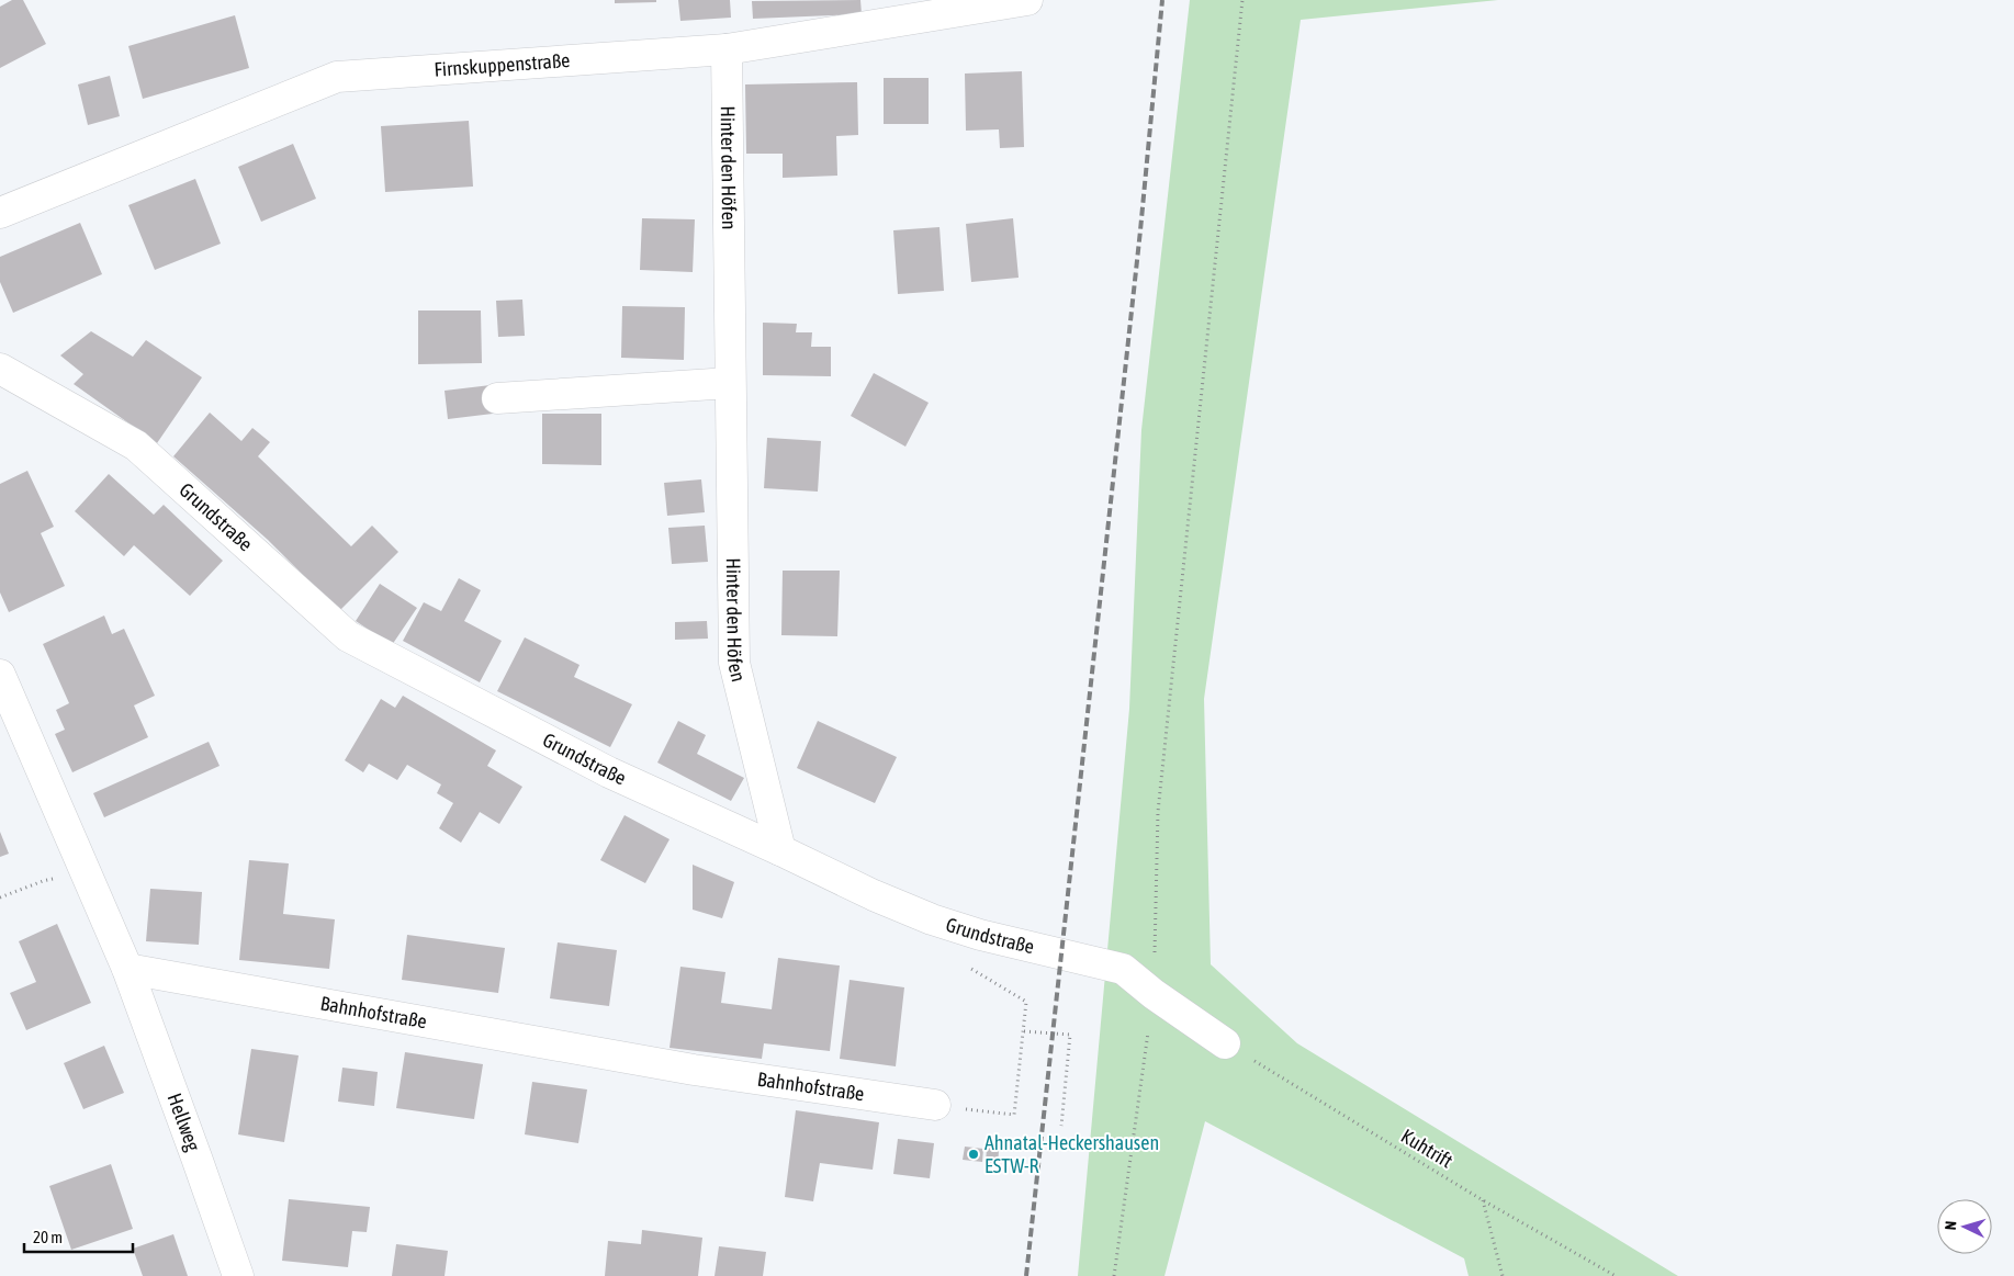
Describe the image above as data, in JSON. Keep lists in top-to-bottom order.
{
  "streets": {
    "street": [
      "Firnskuppenstraße",
      "Hinter den Höfen",
      "Grundstraße",
      "Bahnhofstraße",
      "Hellweg"
    ],
    "path": ["Kuhtrift"]
  },
  "crossings": [
    ["Firnskuppenstraße", "Hinter den Höfen"],
    ["Hinter den Höfen", "Grundstraße"],
    ["Grundstraße", "Kuhtrift"],
    ["Bahnhofstraße", "Hellweg"]
  ],
  "places": ["Ahnatal-Heckershausen ESTW-R"],
  "scale_bar": "20 m",
  "north": "left"
}
